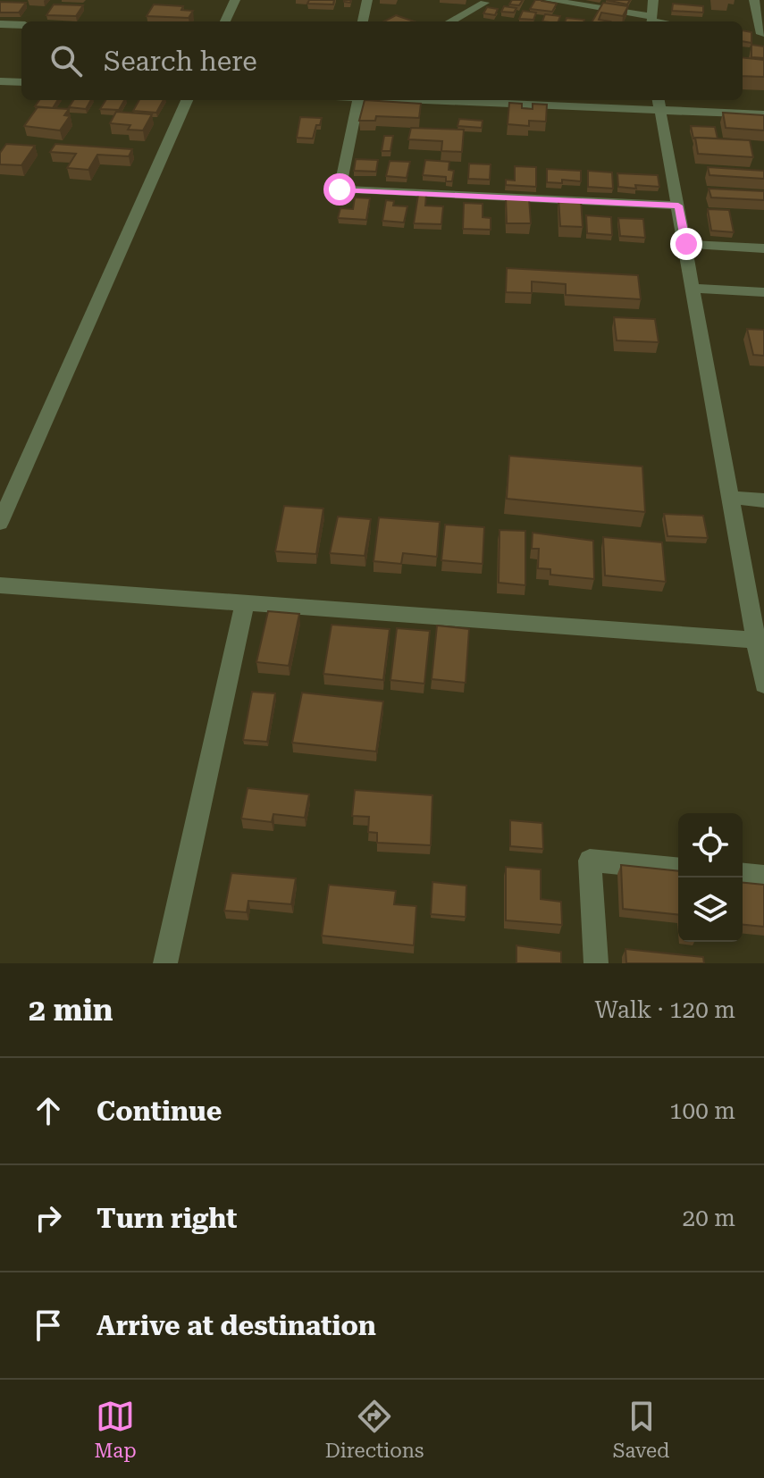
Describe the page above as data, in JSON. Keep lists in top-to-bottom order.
{
  "page": {
    "search": "Search here",
    "heading": ["2 min", "Walk · 120 m"],
    "list": [
      ["Continue", "100 m"],
      ["Turn right", "20 m"],
      "Arrive at destination"
    ],
    "nav": ["Map", "Directions", "Saved"]
  }
}
